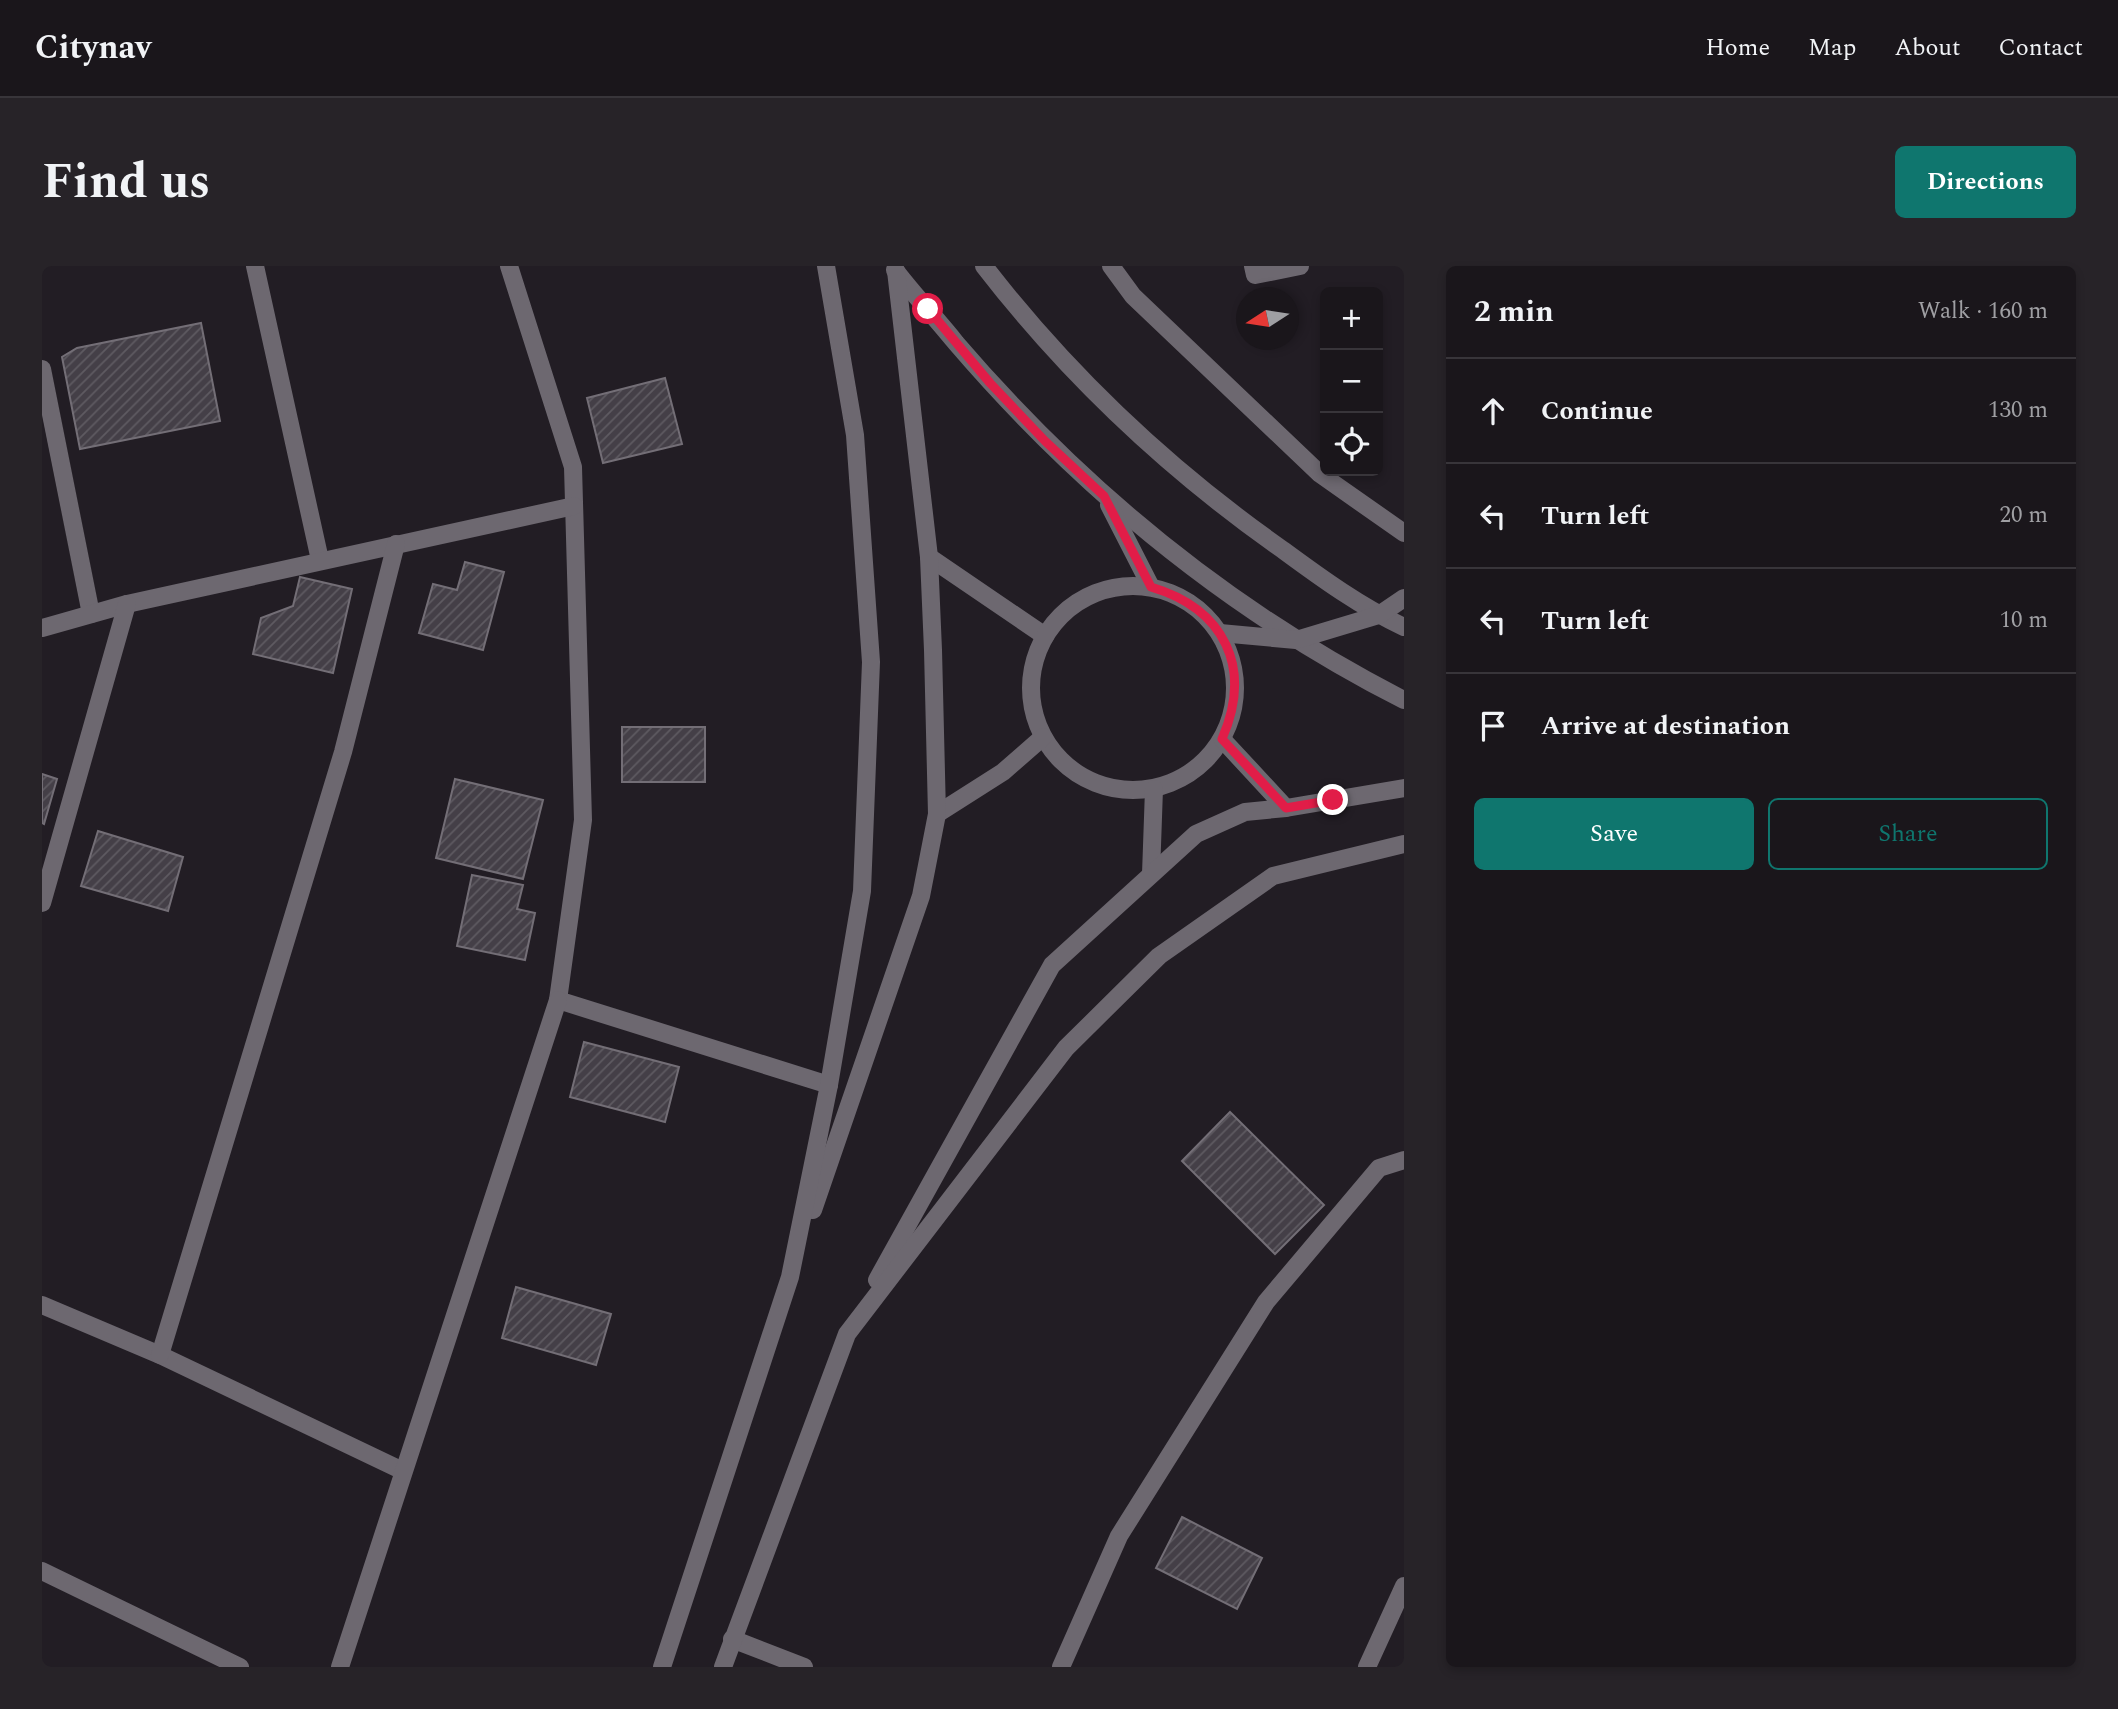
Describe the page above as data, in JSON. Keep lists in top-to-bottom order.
{
  "north": "left",
  "page": {
    "header": "Citynav",
    "nav": [
      "Home",
      "Map",
      "About",
      "Contact"
    ],
    "title": "Find us",
    "buttons": [
      "Directions",
      ["Save", "Share"]
    ],
    "heading": ["2 min", "Walk · 160 m"],
    "map_buttons": ["+", "−"],
    "list": [
      ["Continue", "130 m"],
      ["Turn left", "20 m"],
      ["Turn left", "10 m"],
      "Arrive at destination"
    ]
  }
}
